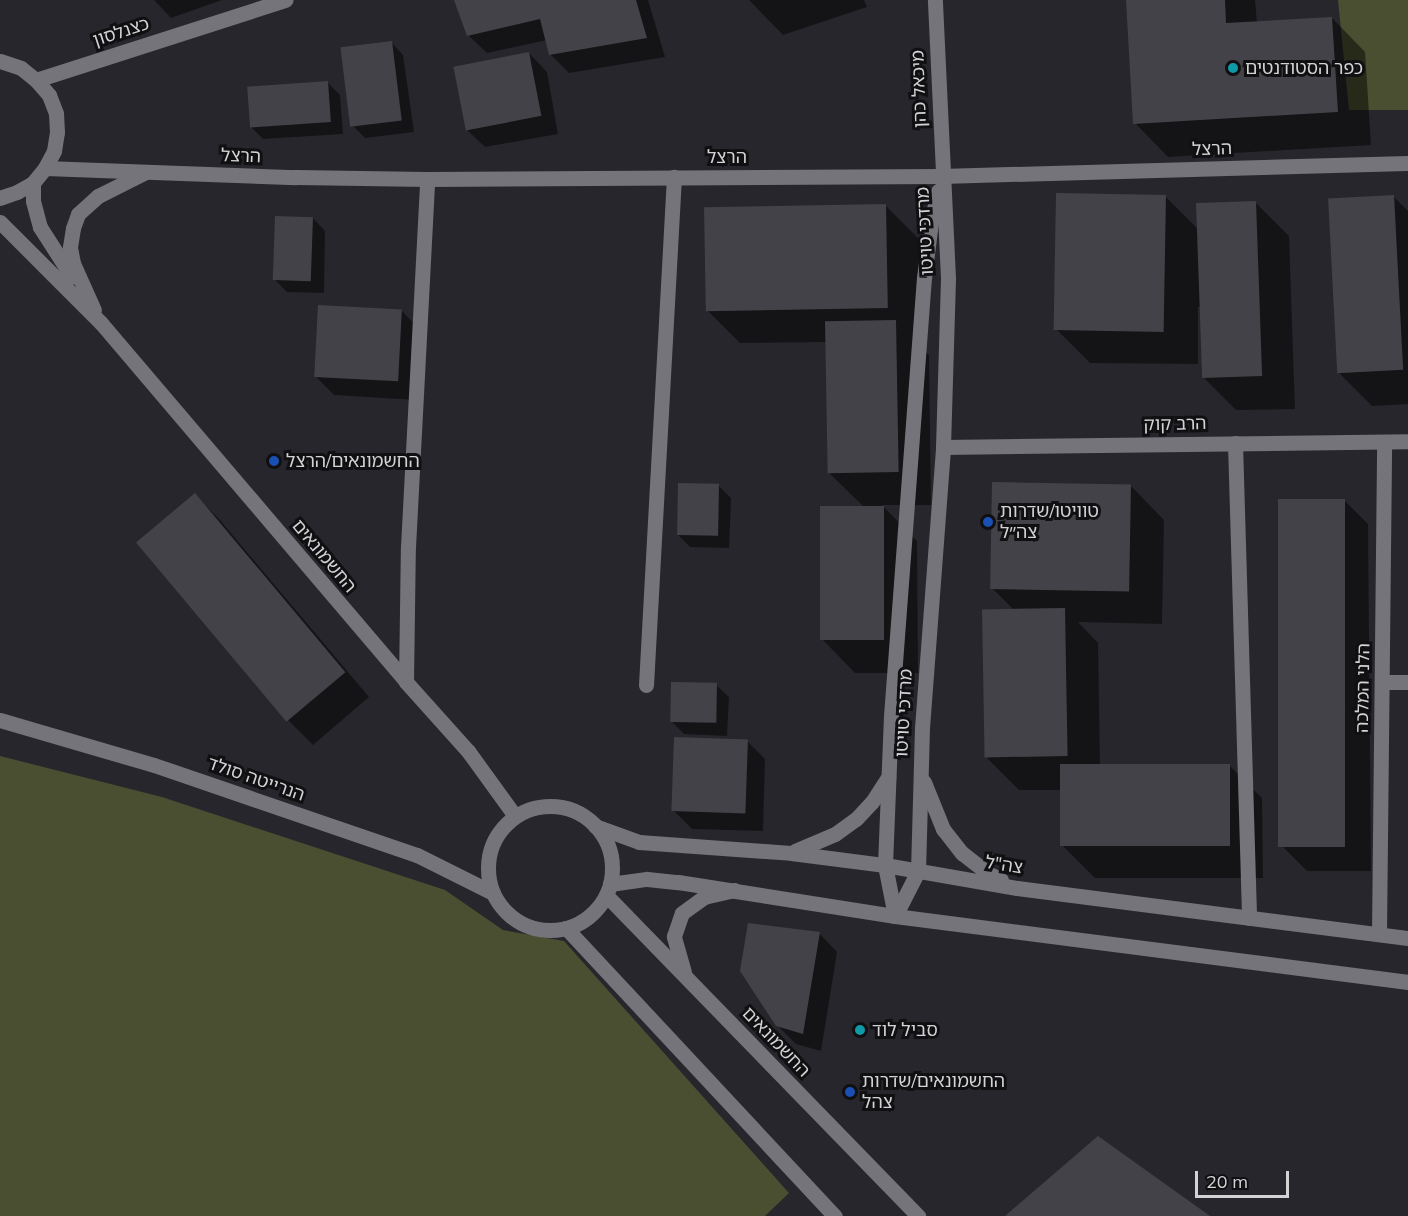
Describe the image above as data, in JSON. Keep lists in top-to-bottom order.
{
  "streets": {
    "street": [
      "כצנלסון",
      "מיכאל כהן",
      "הרצל",
      "מרדכי טויטו",
      "הרב קוק",
      "החשמונאים",
      "הלני המלכה",
      "הנרייטה סולד",
      "צה\"ל"
    ]
  },
  "crossings": [
    ["מיכאל כהן", "הרצל"],
    ["מיכאל כהן", "מרדכי טויטו"],
    ["הרצל", "מרדכי טויטו"],
    ["מרדכי טויטו", "הרב קוק"],
    ["מרדכי טויטו", "צה\"ל"],
    ["הרב קוק", "הלני המלכה"],
    ["החשמונאים", "הנרייטה סולד"],
    ["החשמונאים", "צה\"ל"],
    ["הלני המלכה", "צה\"ל"],
    ["הנרייטה סולד", "צה\"ל"]
  ],
  "places": [
    "כפר הסטודנטים",
    "החשמונאים/הרצל",
    "טוויטו/שדרות צה״ל",
    "סביל לוד",
    "החשמונאים/שדרות צהל"
  ],
  "scale_bar": "20 m"
}
